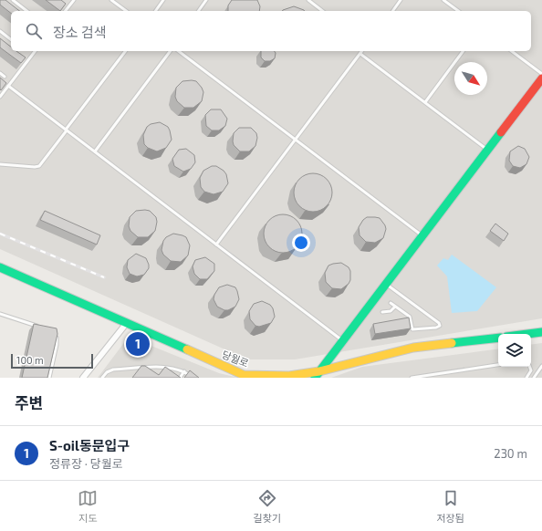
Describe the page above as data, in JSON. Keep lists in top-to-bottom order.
{
  "streets": {
    "main road": ["당월로"]
  },
  "scale_bar": "100 m",
  "north": "bottom right",
  "page": {
    "search": "장소 검색",
    "pins": "1",
    "scale": "100 m",
    "heading": "주변",
    "list": [
      {
        "mark": "1",
        "name": "S-oil동문입구",
        "note": "정류장 · 당월로",
        "value": "230 m"
      }
    ],
    "nav": ["지도", "길찾기", "저장됨"]
  }
}
